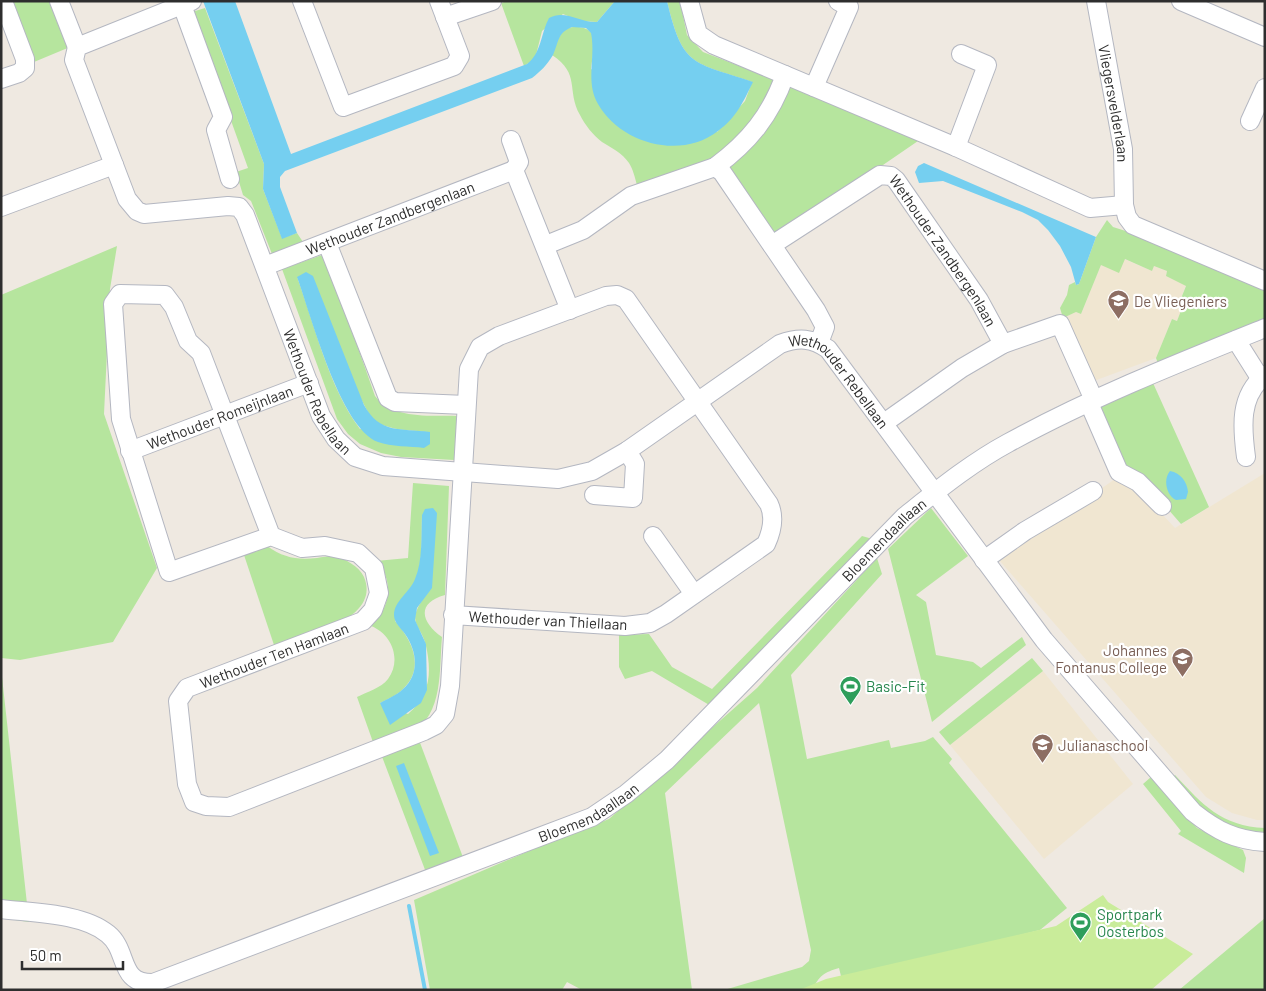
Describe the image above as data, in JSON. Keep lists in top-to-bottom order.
{
  "streets": {
    "street": [
      "Vliegersvelderlaan",
      "Wethouder Zandbergenlaan",
      "Wethouder Rebellaan",
      "Wethouder Romeijnlaan",
      "Bloemendaallaan",
      "Wethouder van Thiellaan",
      "Wethouder Ten Hamlaan"
    ]
  },
  "crossings": [
    ["Wethouder Zandbergenlaan", "Wethouder Rebellaan"],
    ["Wethouder Zandbergenlaan", "Bloemendaallaan"],
    ["Wethouder Rebellaan", "Wethouder Romeijnlaan"],
    ["Wethouder Rebellaan", "Bloemendaallaan"],
    ["Wethouder Rebellaan", "Wethouder van Thiellaan"],
    ["Wethouder Rebellaan", "Wethouder Ten Hamlaan"],
    ["Wethouder Romeijnlaan", "Wethouder Ten Hamlaan"],
    ["Wethouder van Thiellaan", "Wethouder Ten Hamlaan"]
  ],
  "places": {
    "school or university": ["De Vliegeniers", "Johannes Fontanus College", "Julianaschool"],
    "sports": ["Basic-Fit", "Sportpark Oosterbos"]
  },
  "scale_bar": "50 m"
}
